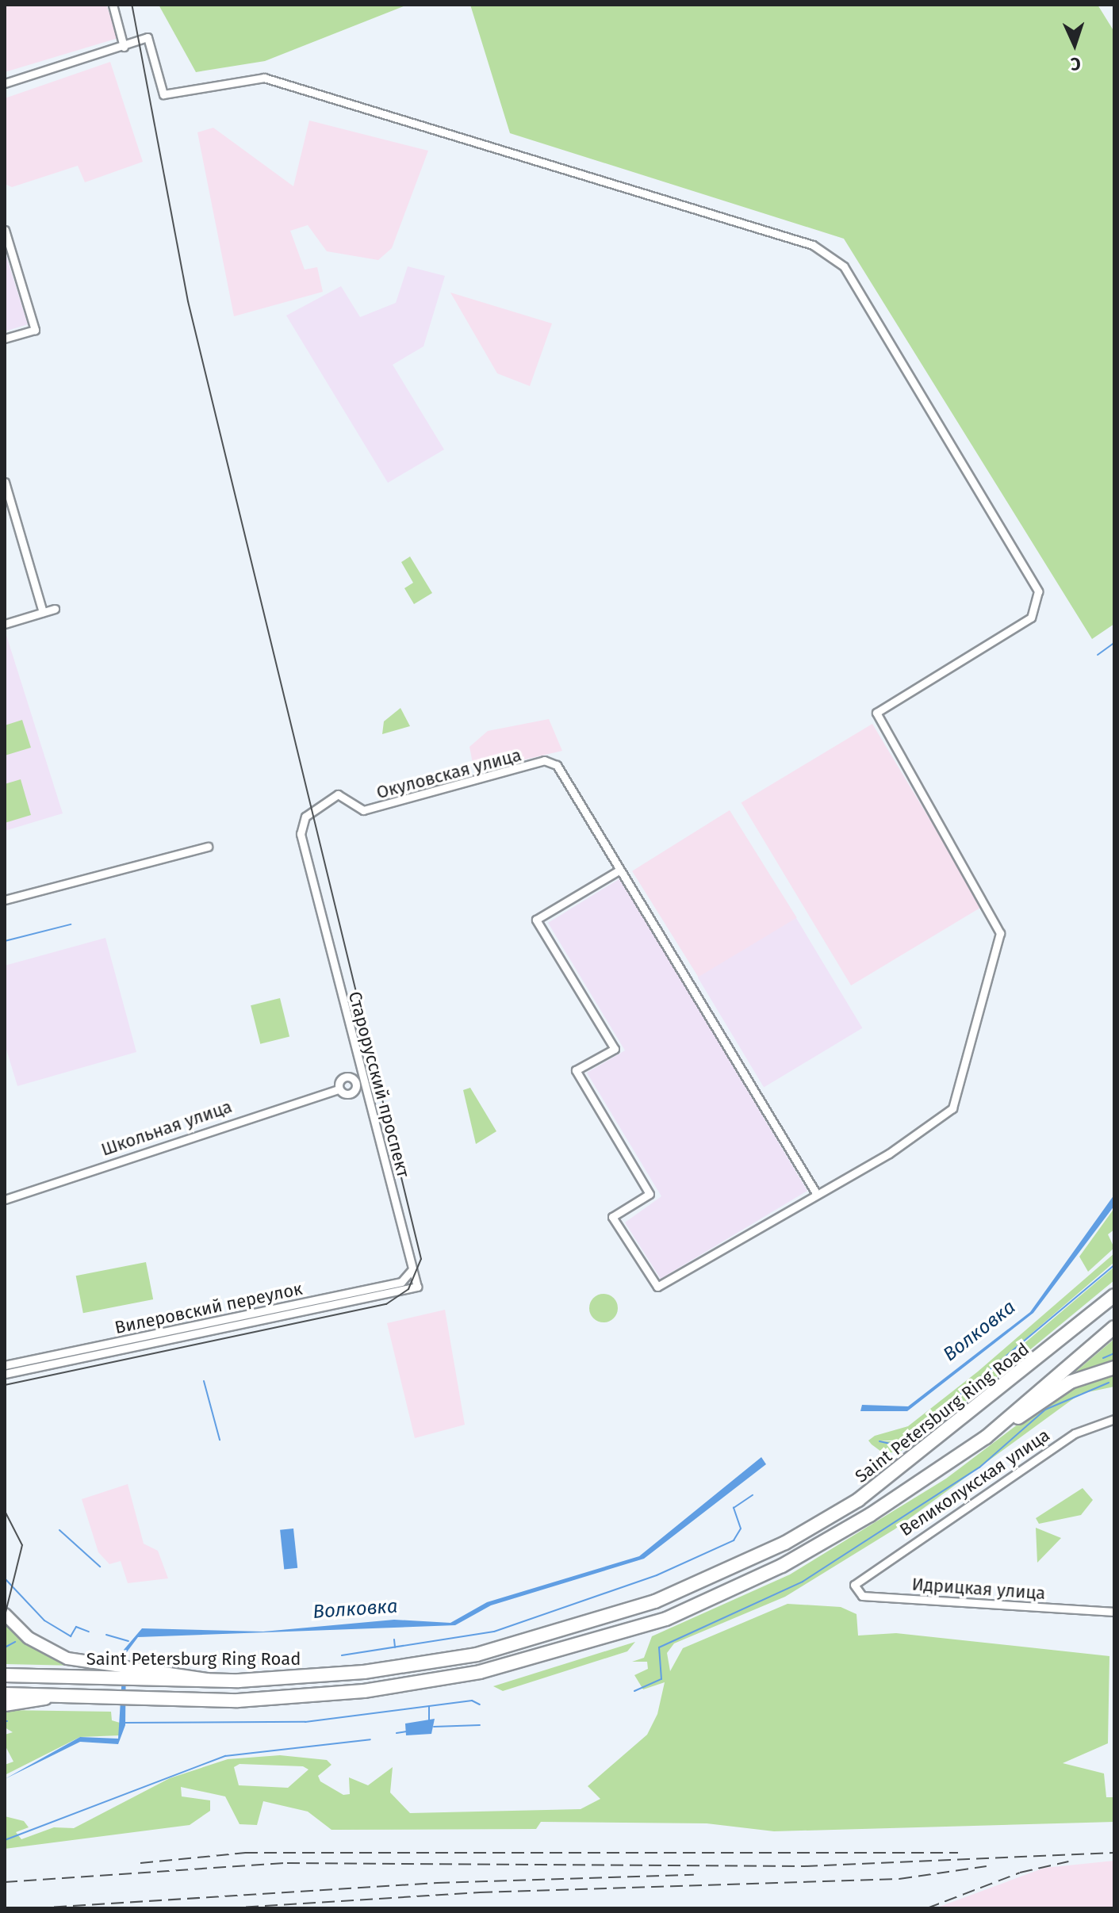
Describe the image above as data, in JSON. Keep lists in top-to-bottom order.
{
  "streets": {
    "highway": ["Saint Petersburg Ring Road"],
    "street": [
      "Окуловская улица",
      "Старорусский проспект",
      "Школьная улица",
      "Вилеровский переулок",
      "Великолукская улица",
      "Идрицкая улица"
    ]
  },
  "crossings": [
    ["Окуловская улица", "Старорусский проспект"],
    ["Старорусский проспект", "Школьная улица"],
    ["Старорусский проспект", "Вилеровский переулок"],
    ["Великолукская улица", "Идрицкая улица"]
  ],
  "water": ["Волковка"],
  "north": "bottom"
}
